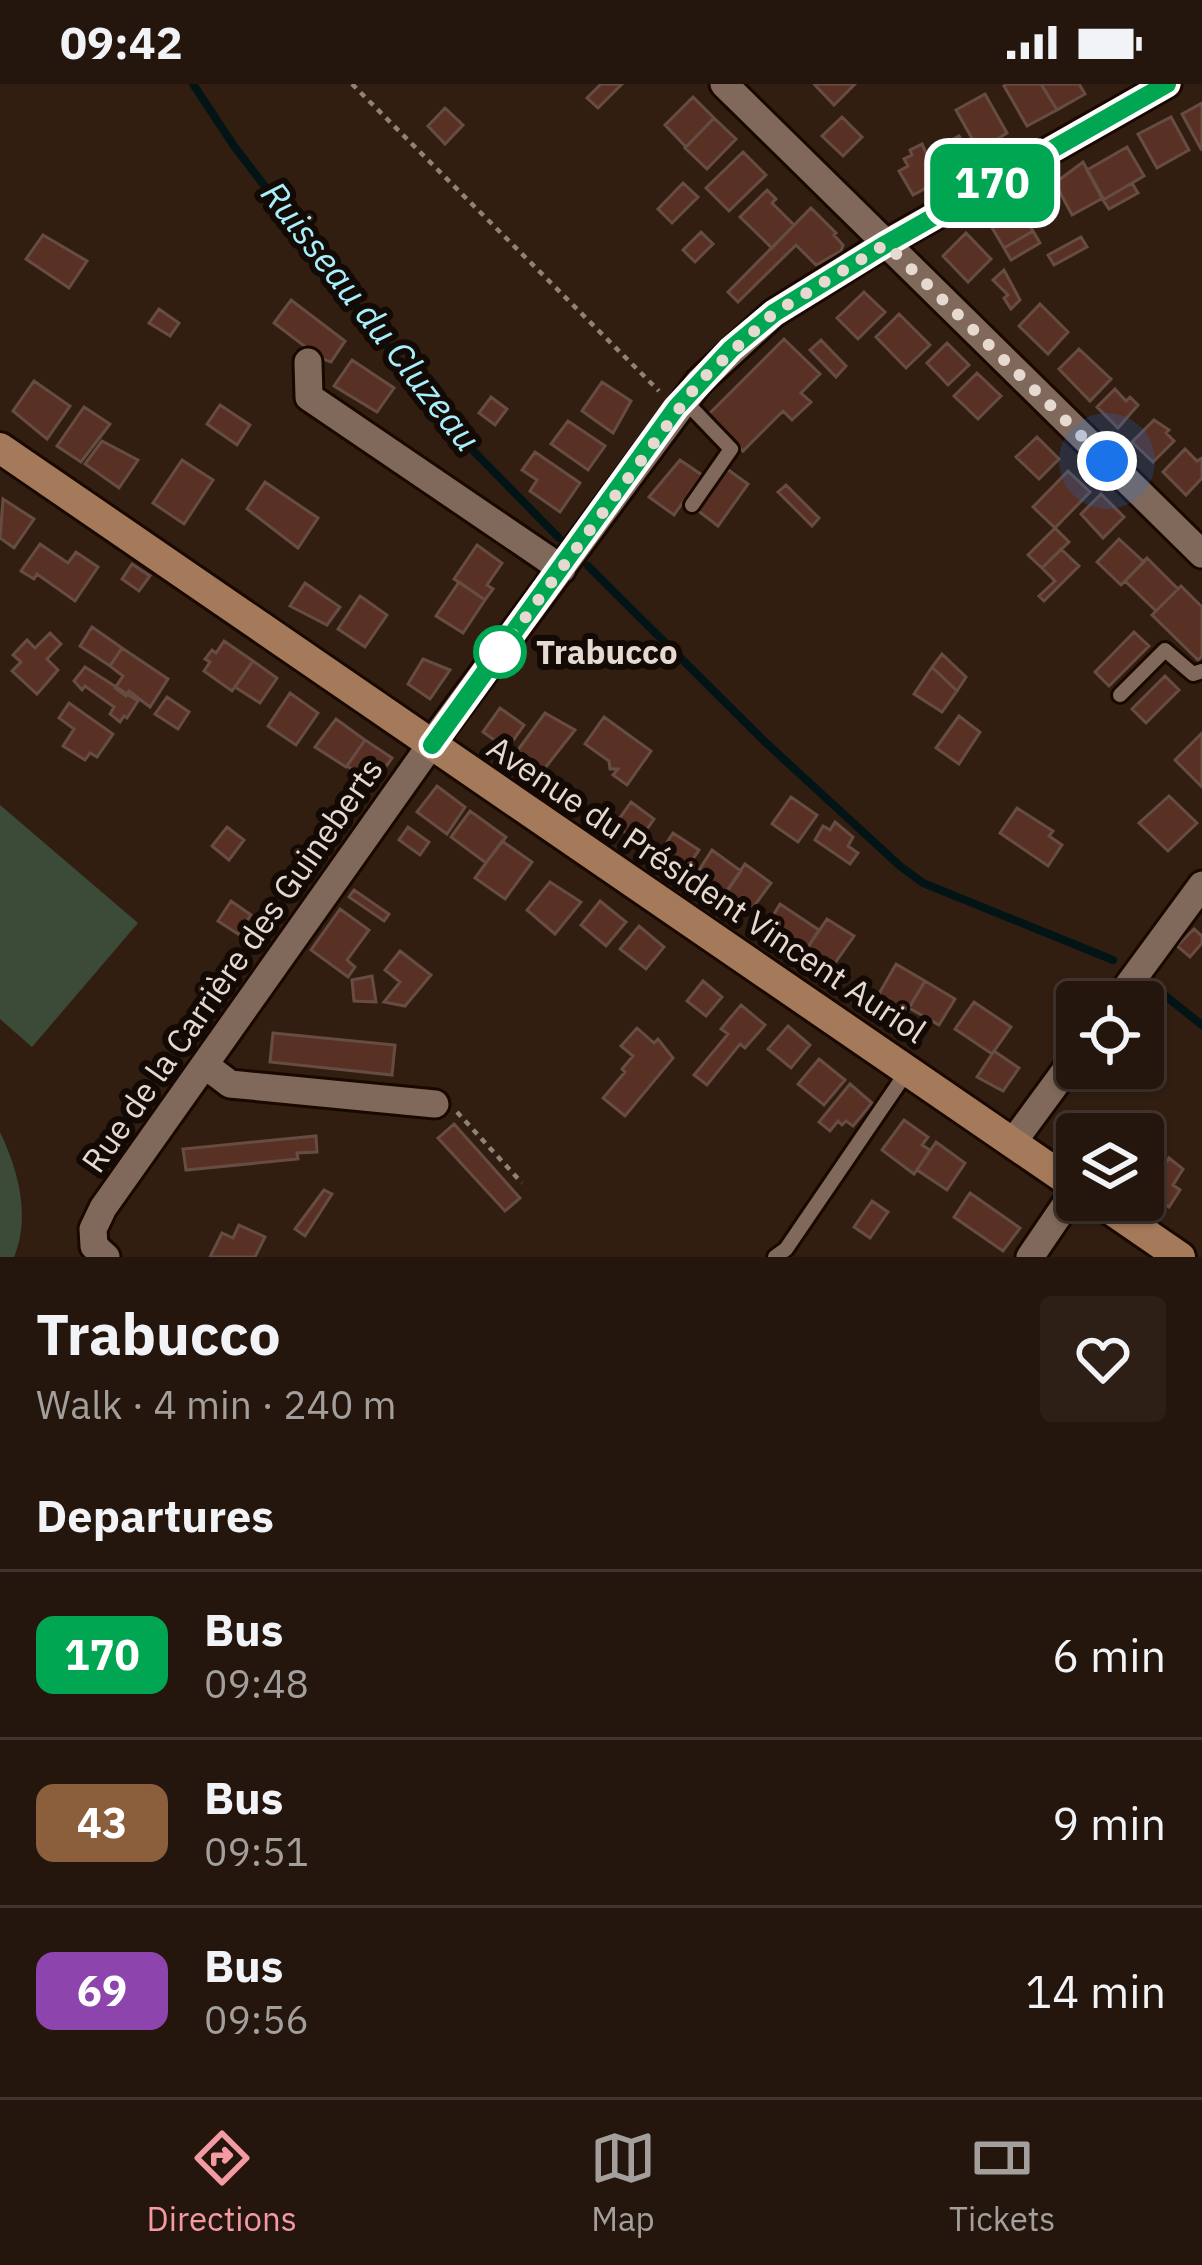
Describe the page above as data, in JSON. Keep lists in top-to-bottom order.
{
  "streets": {
    "main road": ["Avenue du Président Vincent Auriol"],
    "street": ["Rue de la Carrière des Guineberts"]
  },
  "crossings": [
    ["Avenue du Président Vincent Auriol", "Rue de la Carrière des Guineberts"]
  ],
  "water": ["Ruisseau du Cluzeau"],
  "places": ["Trabucco"],
  "lines": ["bus line 170"],
  "page": {
    "status": "09:42",
    "on_map": "170",
    "heading": [
      ["Trabucco", "Walk · 4 min · 240 m"],
      "Departures"
    ],
    "list": [
      {
        "mark": "170",
        "name": "Bus",
        "note": "09:48",
        "value": "6 min"
      },
      {
        "mark": "43",
        "name": "Bus",
        "note": "09:51",
        "value": "9 min"
      },
      {
        "mark": "69",
        "name": "Bus",
        "note": "09:56",
        "value": "14 min"
      }
    ],
    "tabs": ["Directions", "Map", "Tickets"]
  }
}
